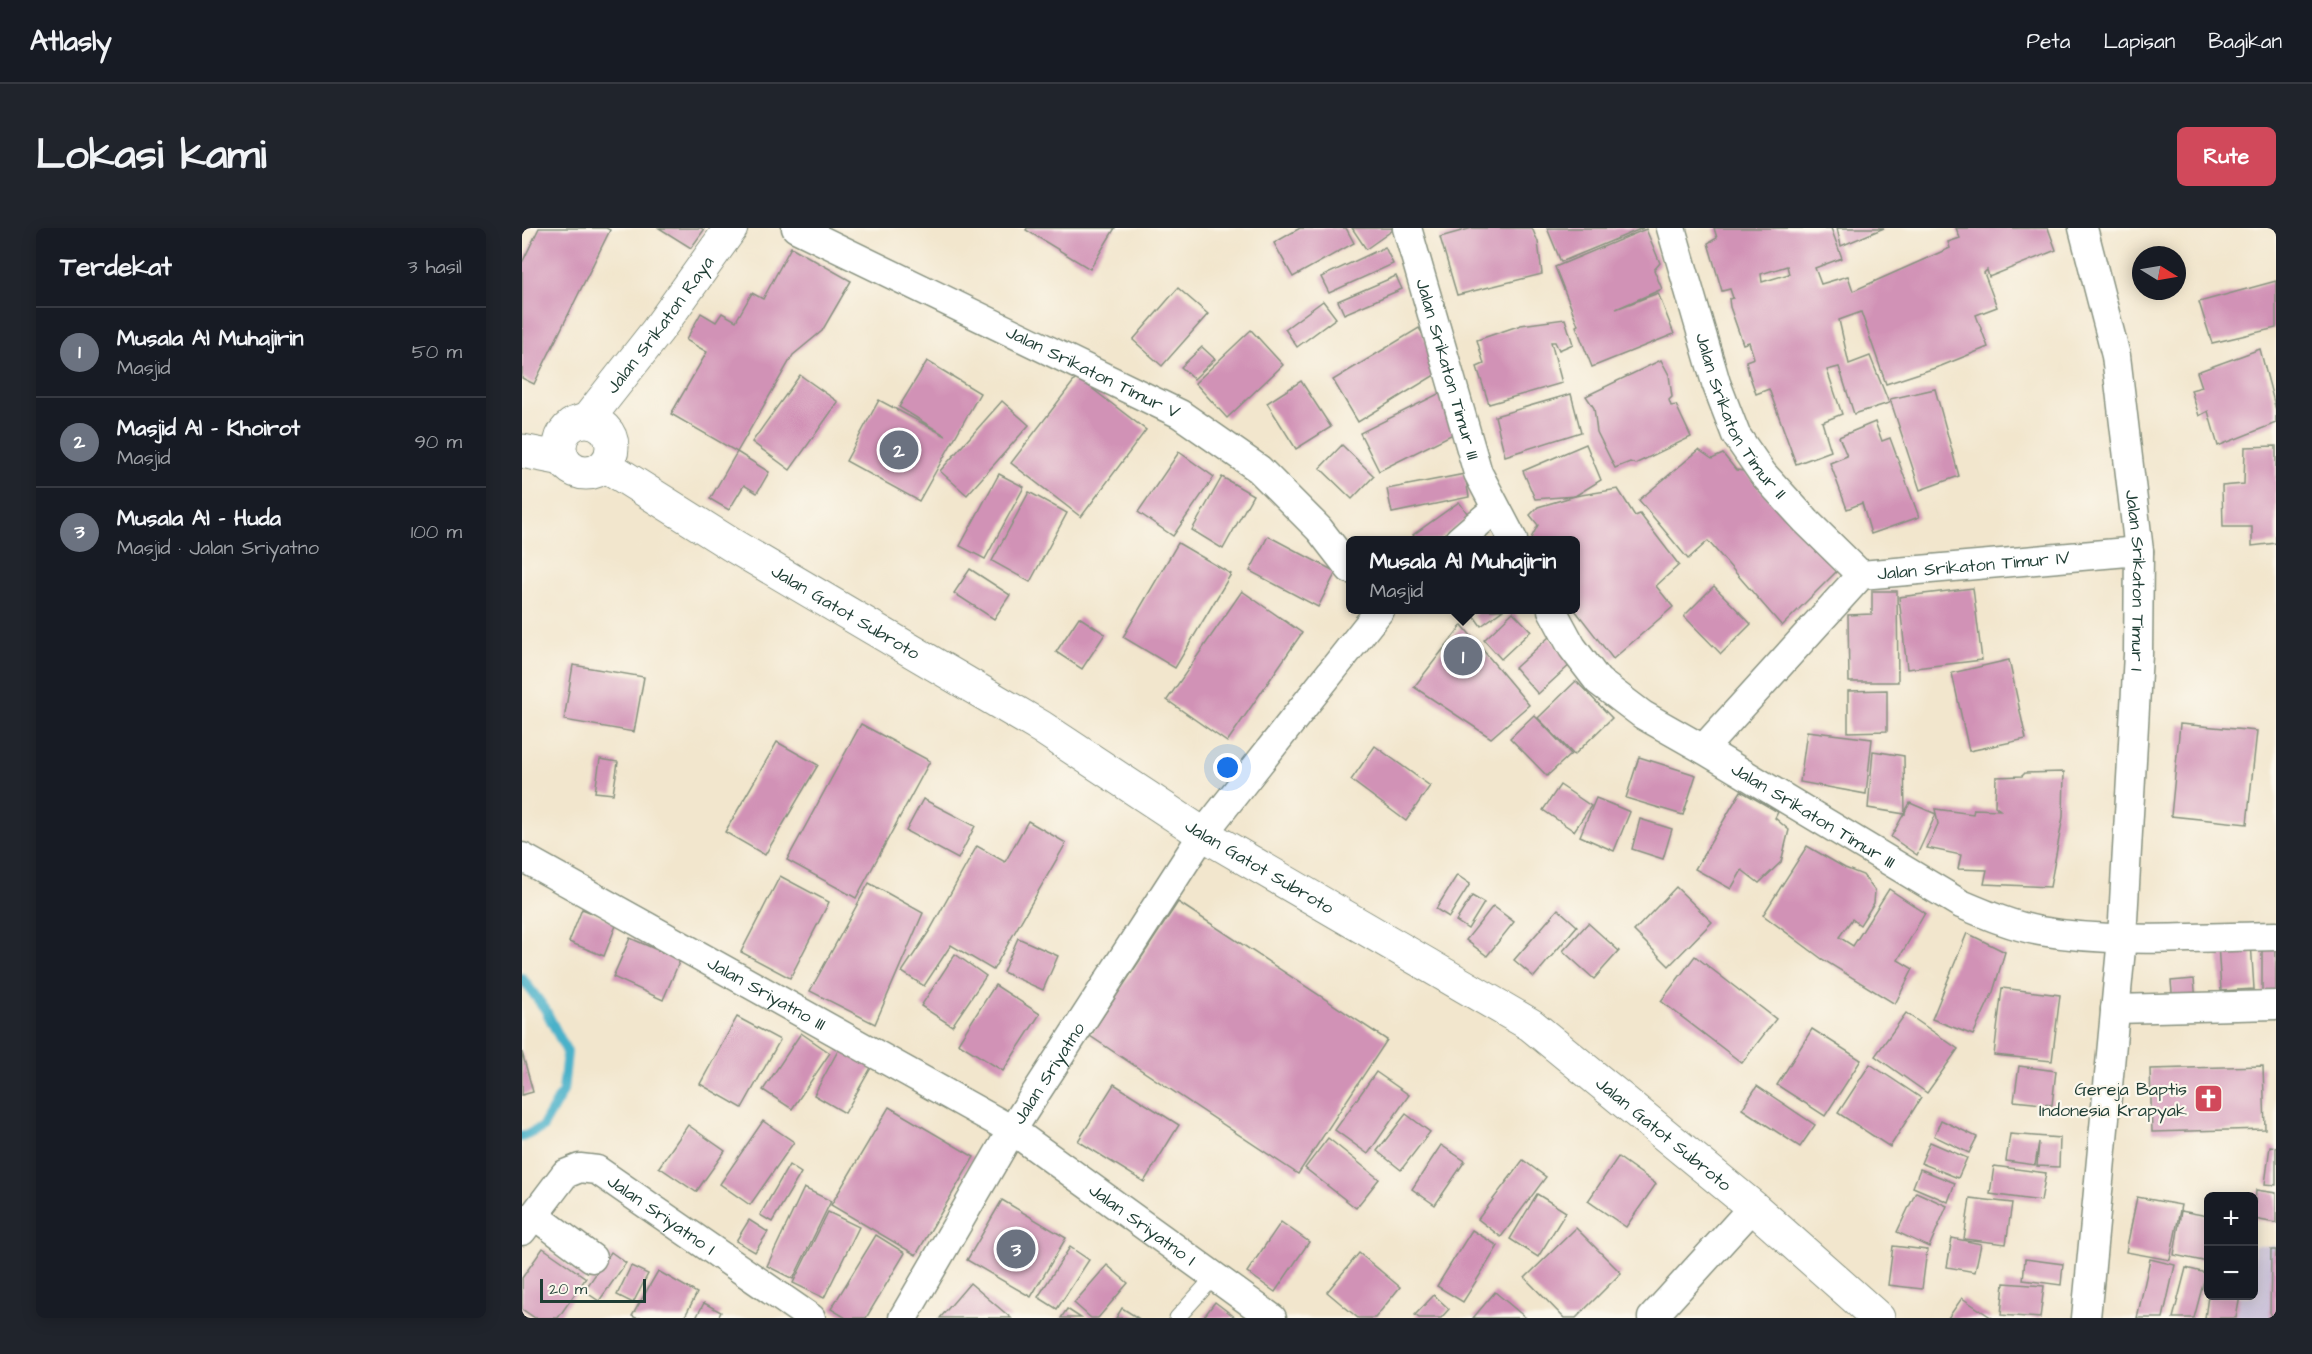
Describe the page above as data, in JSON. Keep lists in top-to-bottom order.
{
  "streets": {
    "street": [
      "Jalan Srikaton Raya",
      "Jalan Srikaton Timur III",
      "Jalan Srikaton Timur V",
      "Jalan Srikaton Timur II",
      "Jalan Srikaton Timur IV",
      "Jalan Srikaton Timur I",
      "Jalan Gatot Subroto",
      "Jalan Sriyatno III",
      "Jalan Sriyatno",
      "Jalan Sriyatno I"
    ]
  },
  "crossings": [
    ["Jalan Srikaton Raya", "Jalan Gatot Subroto"],
    ["Jalan Srikaton Timur III", "Jalan Srikaton Timur IV"],
    ["Jalan Srikaton Timur III", "Jalan Srikaton Timur I"],
    ["Jalan Srikaton Timur II", "Jalan Srikaton Timur IV"],
    ["Jalan Srikaton Timur IV", "Jalan Srikaton Timur I"],
    ["Jalan Gatot Subroto", "Jalan Sriyatno"],
    ["Jalan Sriyatno III", "Jalan Sriyatno"],
    ["Jalan Sriyatno III", "Jalan Sriyatno I"],
    ["Jalan Sriyatno", "Jalan Sriyatno I"]
  ],
  "places": {
    "church": ["Gereja Baptis Indonesia Krapyak"]
  },
  "scale_bar": "20 m",
  "north": "right",
  "page": {
    "header": "Atlasly",
    "nav": ["Peta", "Lapisan", "Bagikan"],
    "title": "Lokasi kami",
    "buttons": "Rute",
    "heading": ["Terdekat", "3 hasil"],
    "list": [
      {
        "mark": "1",
        "name": "Musala Al Muhajirin",
        "note": "Masjid",
        "value": "50 m"
      },
      {
        "mark": "2",
        "name": "Masjid Al - Khoirot",
        "note": "Masjid",
        "value": "90 m"
      },
      {
        "mark": "3",
        "name": "Musala Al - Huda",
        "note": "Masjid · Jalan Sriyatno",
        "value": "100 m"
      }
    ],
    "pins": ["2", "1", "3"],
    "popup": ["Musala Al Muhajirin", "Masjid"],
    "map_buttons": ["+", "−"],
    "scale": "20 m"
  }
}
